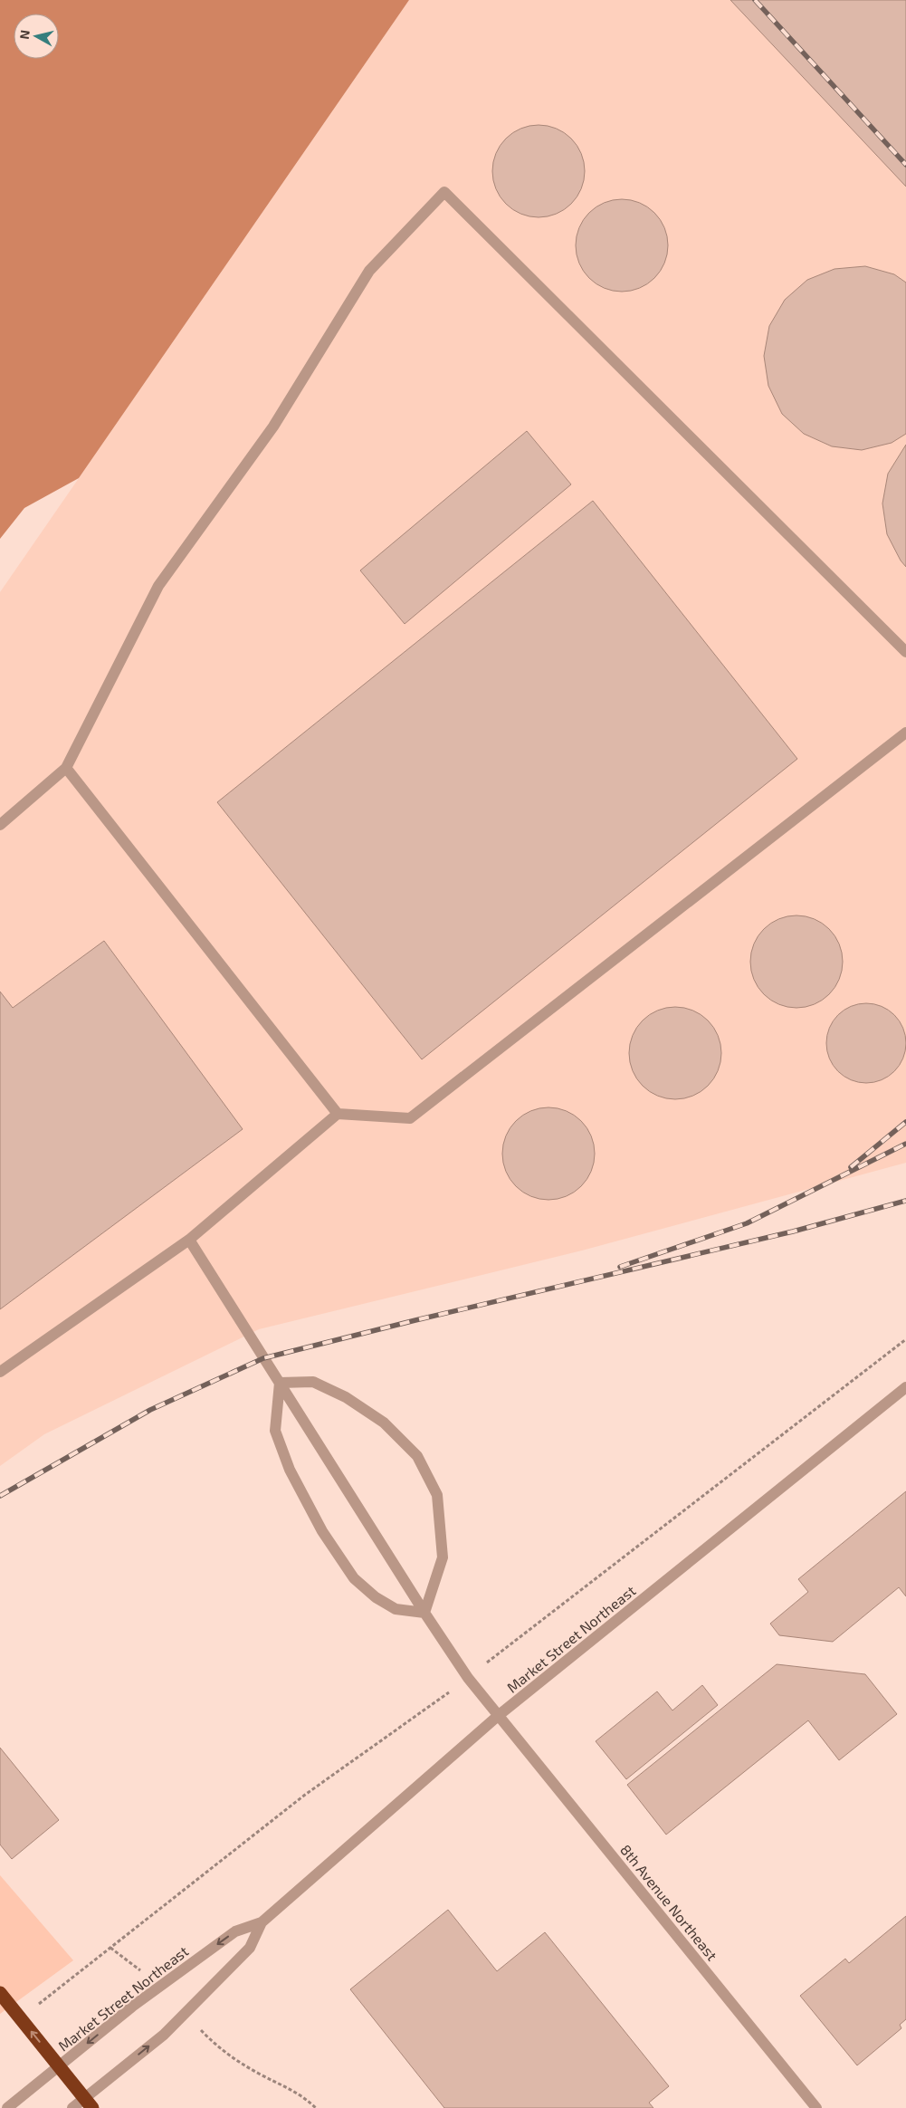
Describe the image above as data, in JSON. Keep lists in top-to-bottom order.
{
  "streets": {
    "street": ["Market Street Northeast", "8th Avenue Northeast"]
  },
  "crossings": [
    ["Market Street Northeast", "8th Avenue Northeast"]
  ],
  "north": "left"
}
